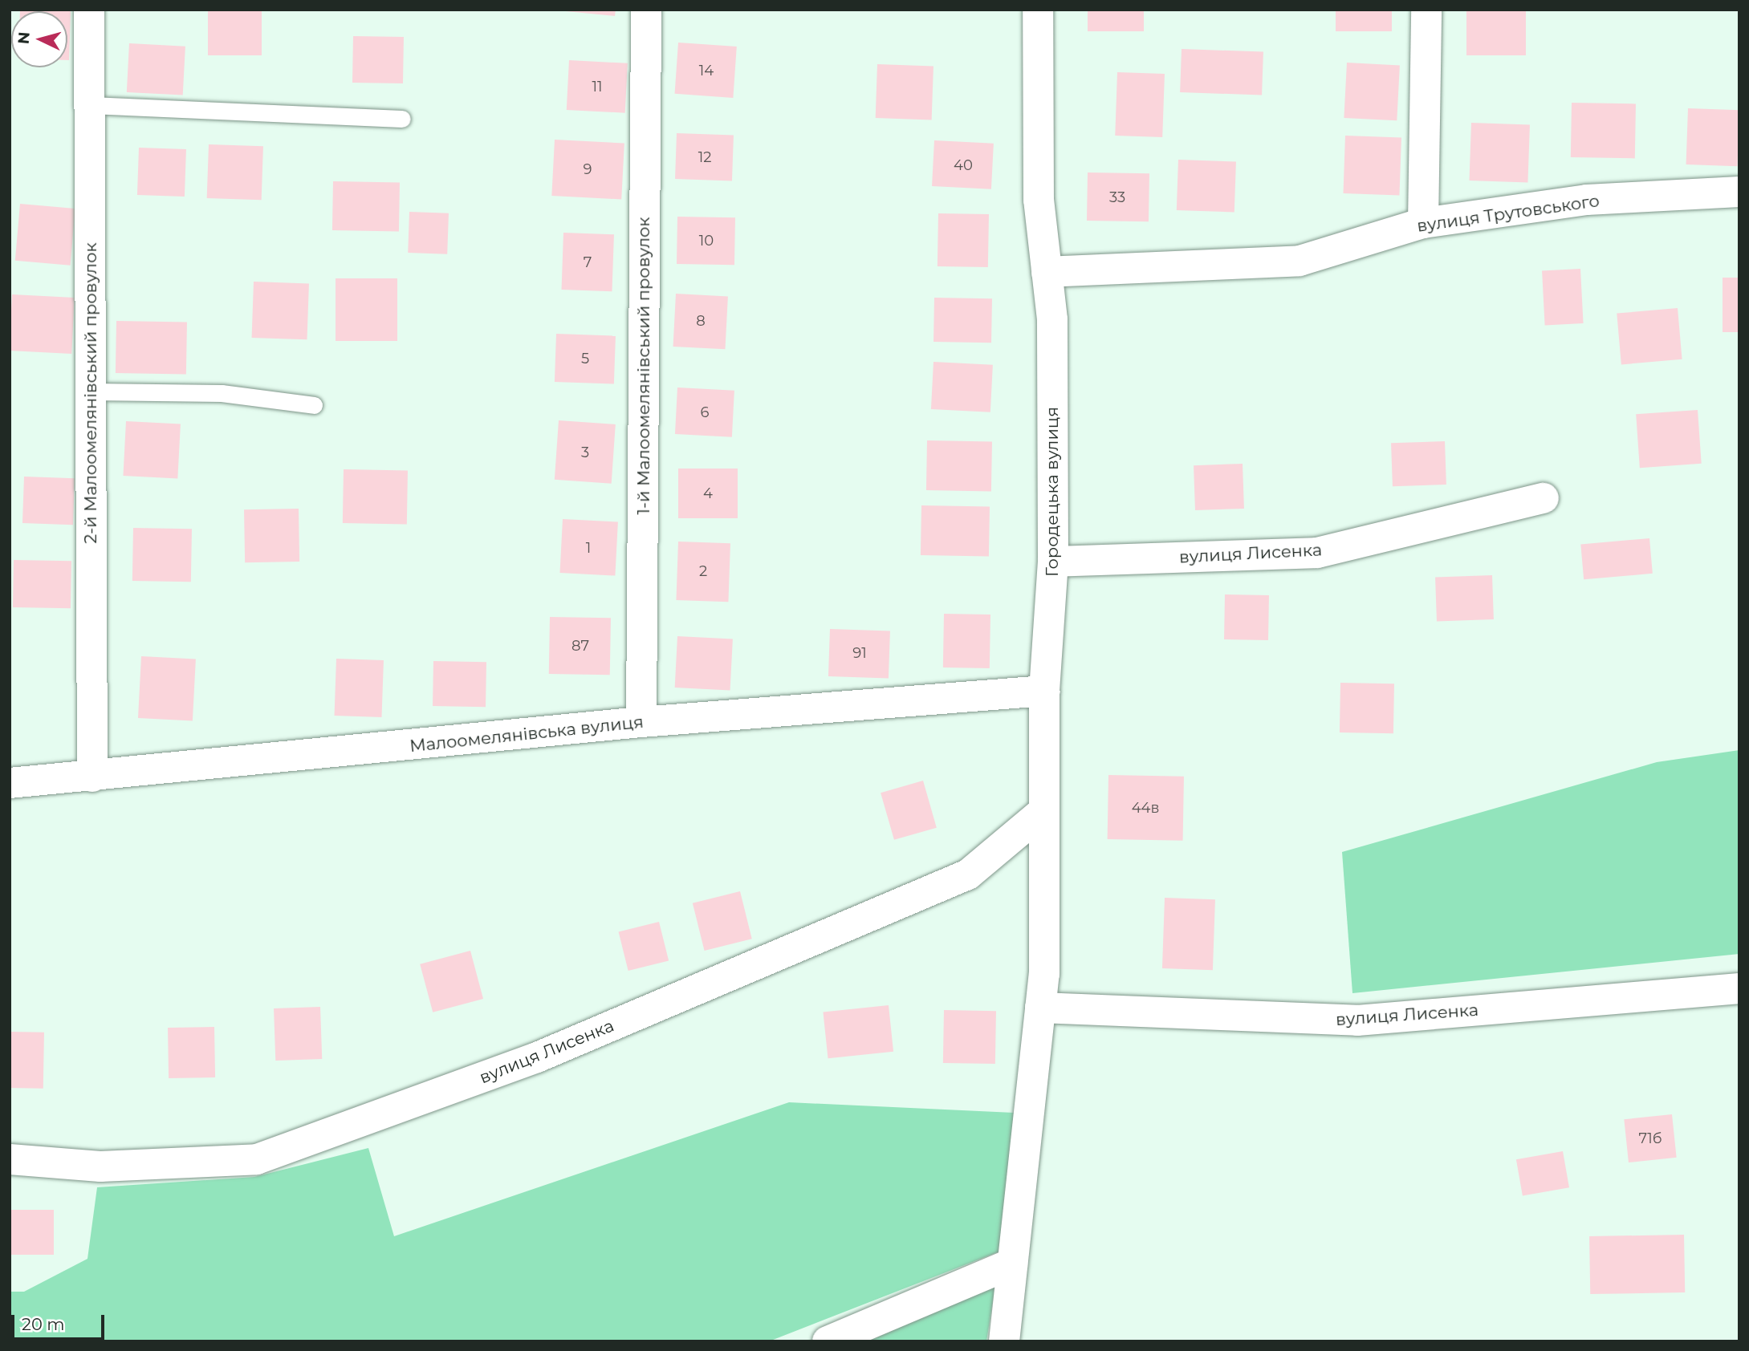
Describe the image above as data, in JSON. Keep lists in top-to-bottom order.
{
  "streets": {
    "street": [
      "вулиця Трутовського",
      "1-й Малоомелянівський провулок",
      "2-й Малоомелянівський провулок",
      "Городецька вулиця",
      "вулиця Лисенка",
      "Малоомелянівська вулиця"
    ]
  },
  "crossings": [
    ["вулиця Трутовського", "Городецька вулиця"],
    ["1-й Малоомелянівський провулок", "Малоомелянівська вулиця"],
    ["2-й Малоомелянівський провулок", "Малоомелянівська вулиця"],
    ["Городецька вулиця", "вулиця Лисенка"],
    ["Городецька вулиця", "Малоомелянівська вулиця"]
  ],
  "house_numbers": [
    "14",
    "11",
    "12",
    "40",
    "9",
    "33",
    "10",
    "7",
    "8",
    "5",
    "6",
    "3",
    "4",
    "1",
    "2",
    "87",
    "91",
    "44в",
    "71б"
  ],
  "scale_bar": "20 m",
  "north": "left"
}
